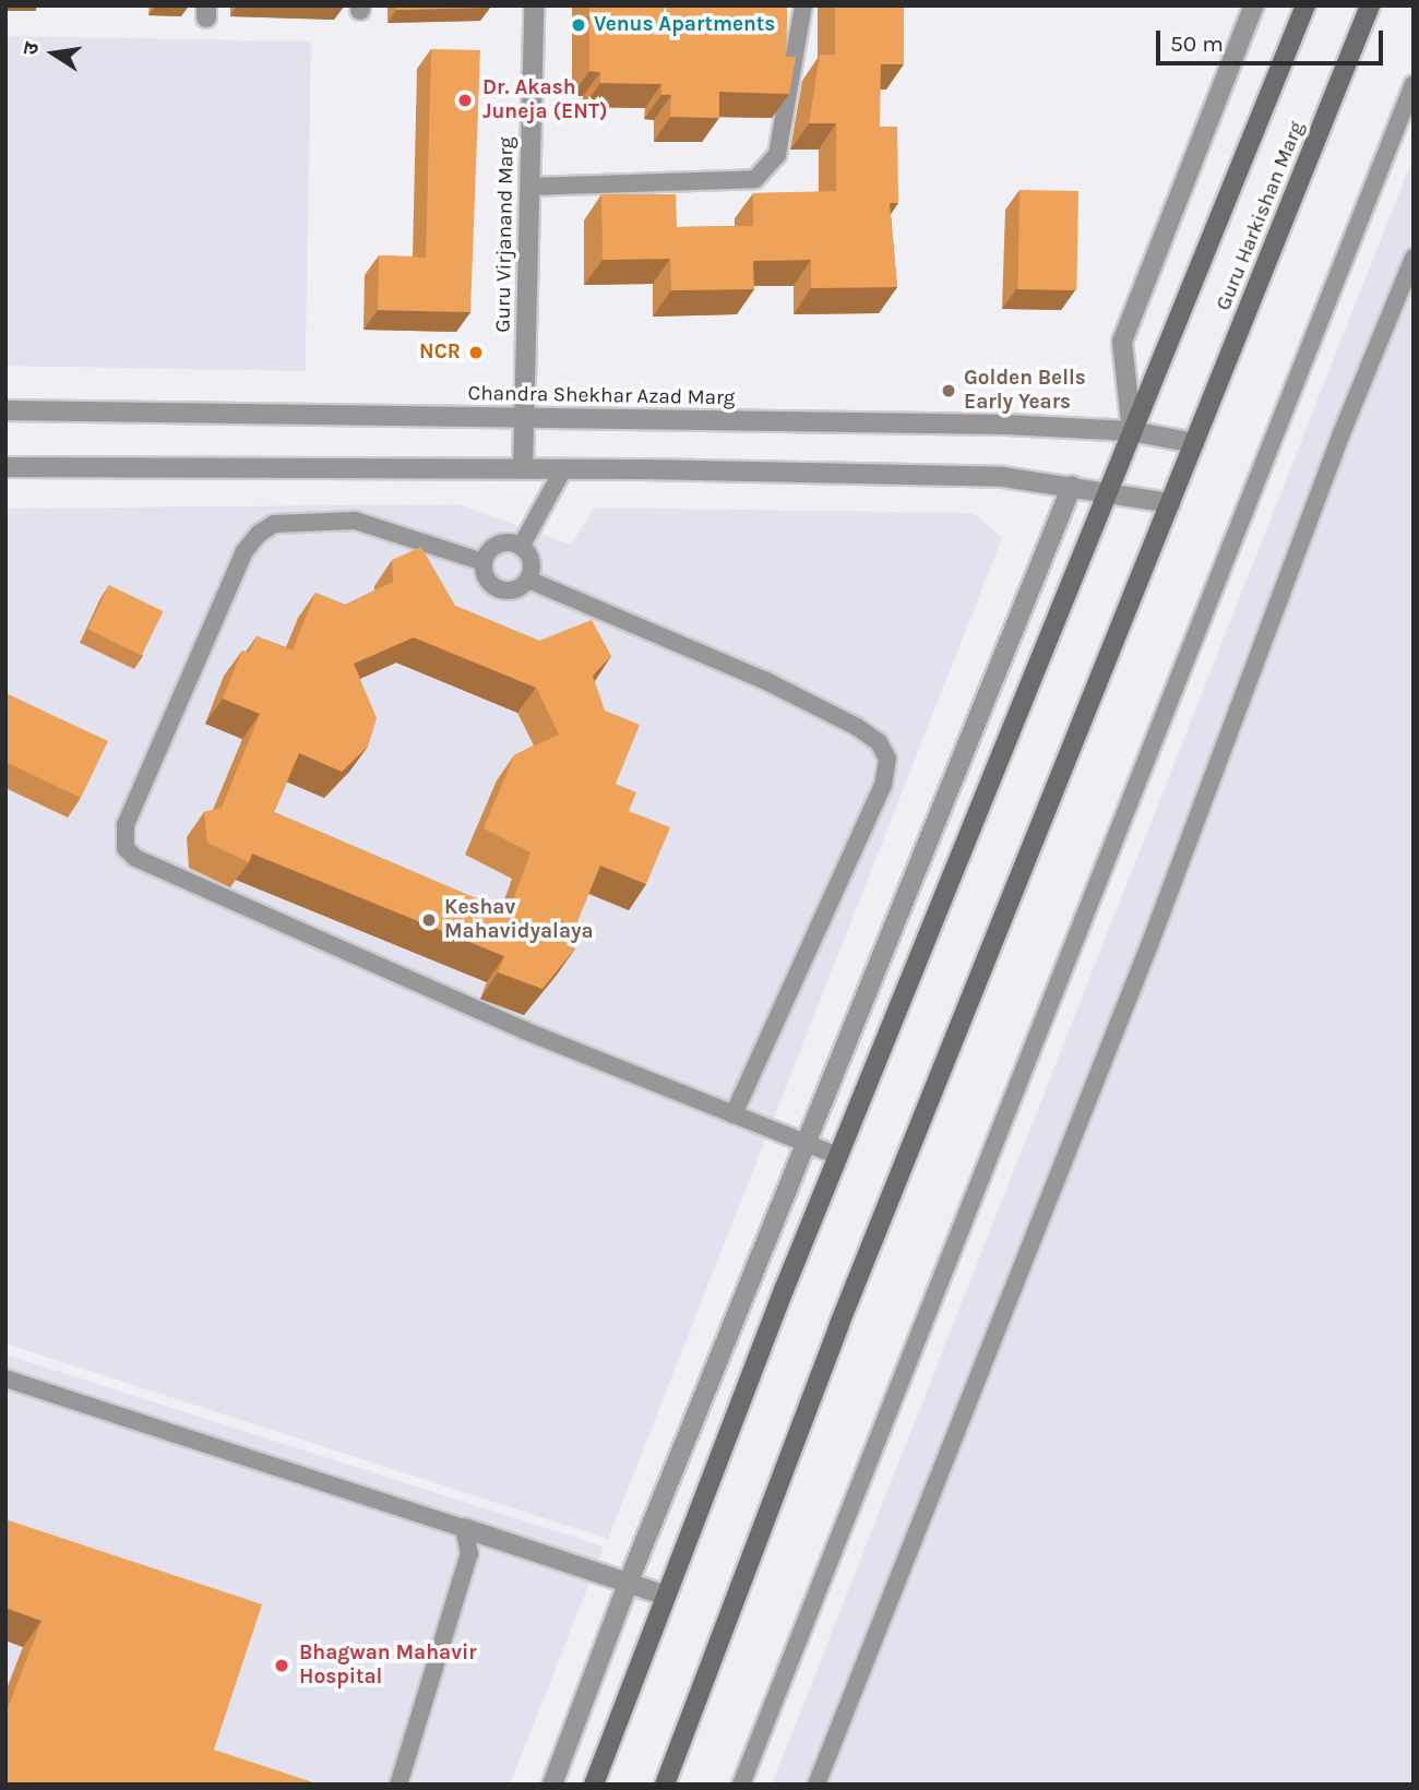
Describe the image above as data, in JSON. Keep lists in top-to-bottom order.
{
  "streets": {
    "main road": ["Guru Harkishan Marg"],
    "street": ["Guru Virjanand Marg", "Chandra Shekhar Azad Marg"]
  },
  "crossings": [
    ["Guru Harkishan Marg", "Chandra Shekhar Azad Marg"],
    ["Guru Virjanand Marg", "Chandra Shekhar Azad Marg"]
  ],
  "places": [
    "Venus Apartments",
    "Dr. Akash Juneja (ENT)",
    "NCR",
    "Golden Bells Early Years",
    "Keshav Mahavidyalaya",
    "Bhagwan Mahavir Hospital"
  ],
  "scale_bar": "50 m",
  "north": "left"
}
